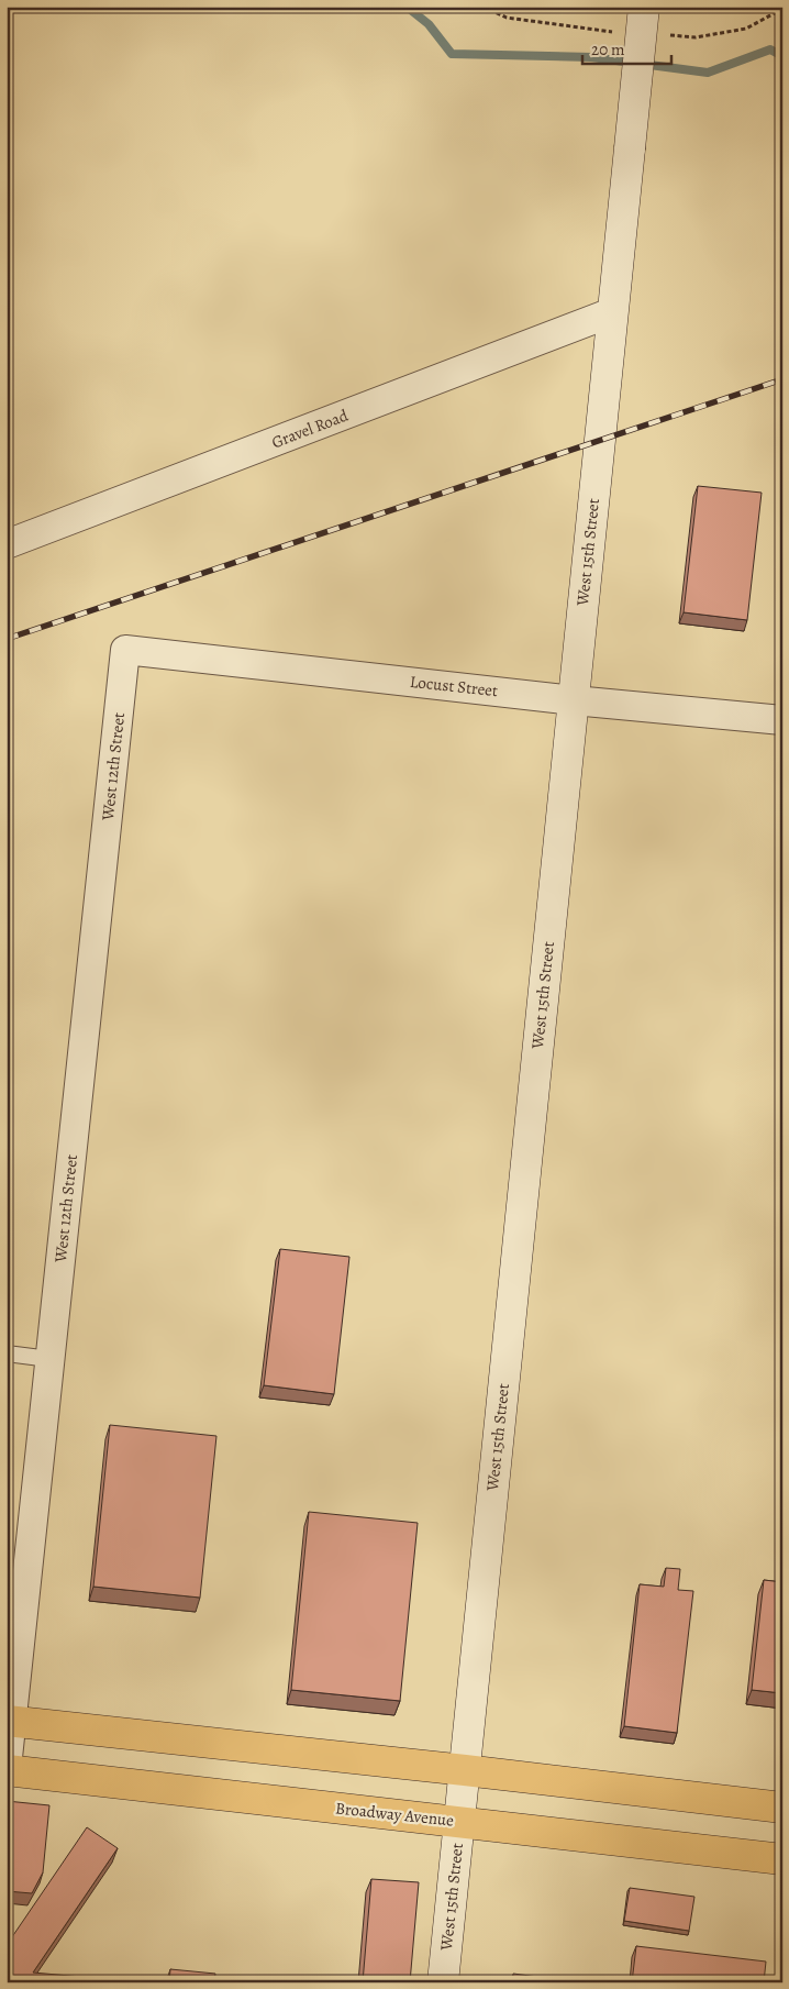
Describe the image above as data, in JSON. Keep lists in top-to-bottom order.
{
  "streets": {
    "highway": ["Broadway Avenue"],
    "street": [
      "Gravel Road",
      "West 15th Street",
      "Locust Street",
      "West 12th Street"
    ]
  },
  "crossings": [
    ["Gravel Road", "West 15th Street"],
    ["West 15th Street", "Locust Street"],
    ["West 15th Street", "Broadway Avenue"],
    ["Locust Street", "West 12th Street"],
    ["West 12th Street", "Broadway Avenue"]
  ],
  "scale_bar": "20 m"
}
